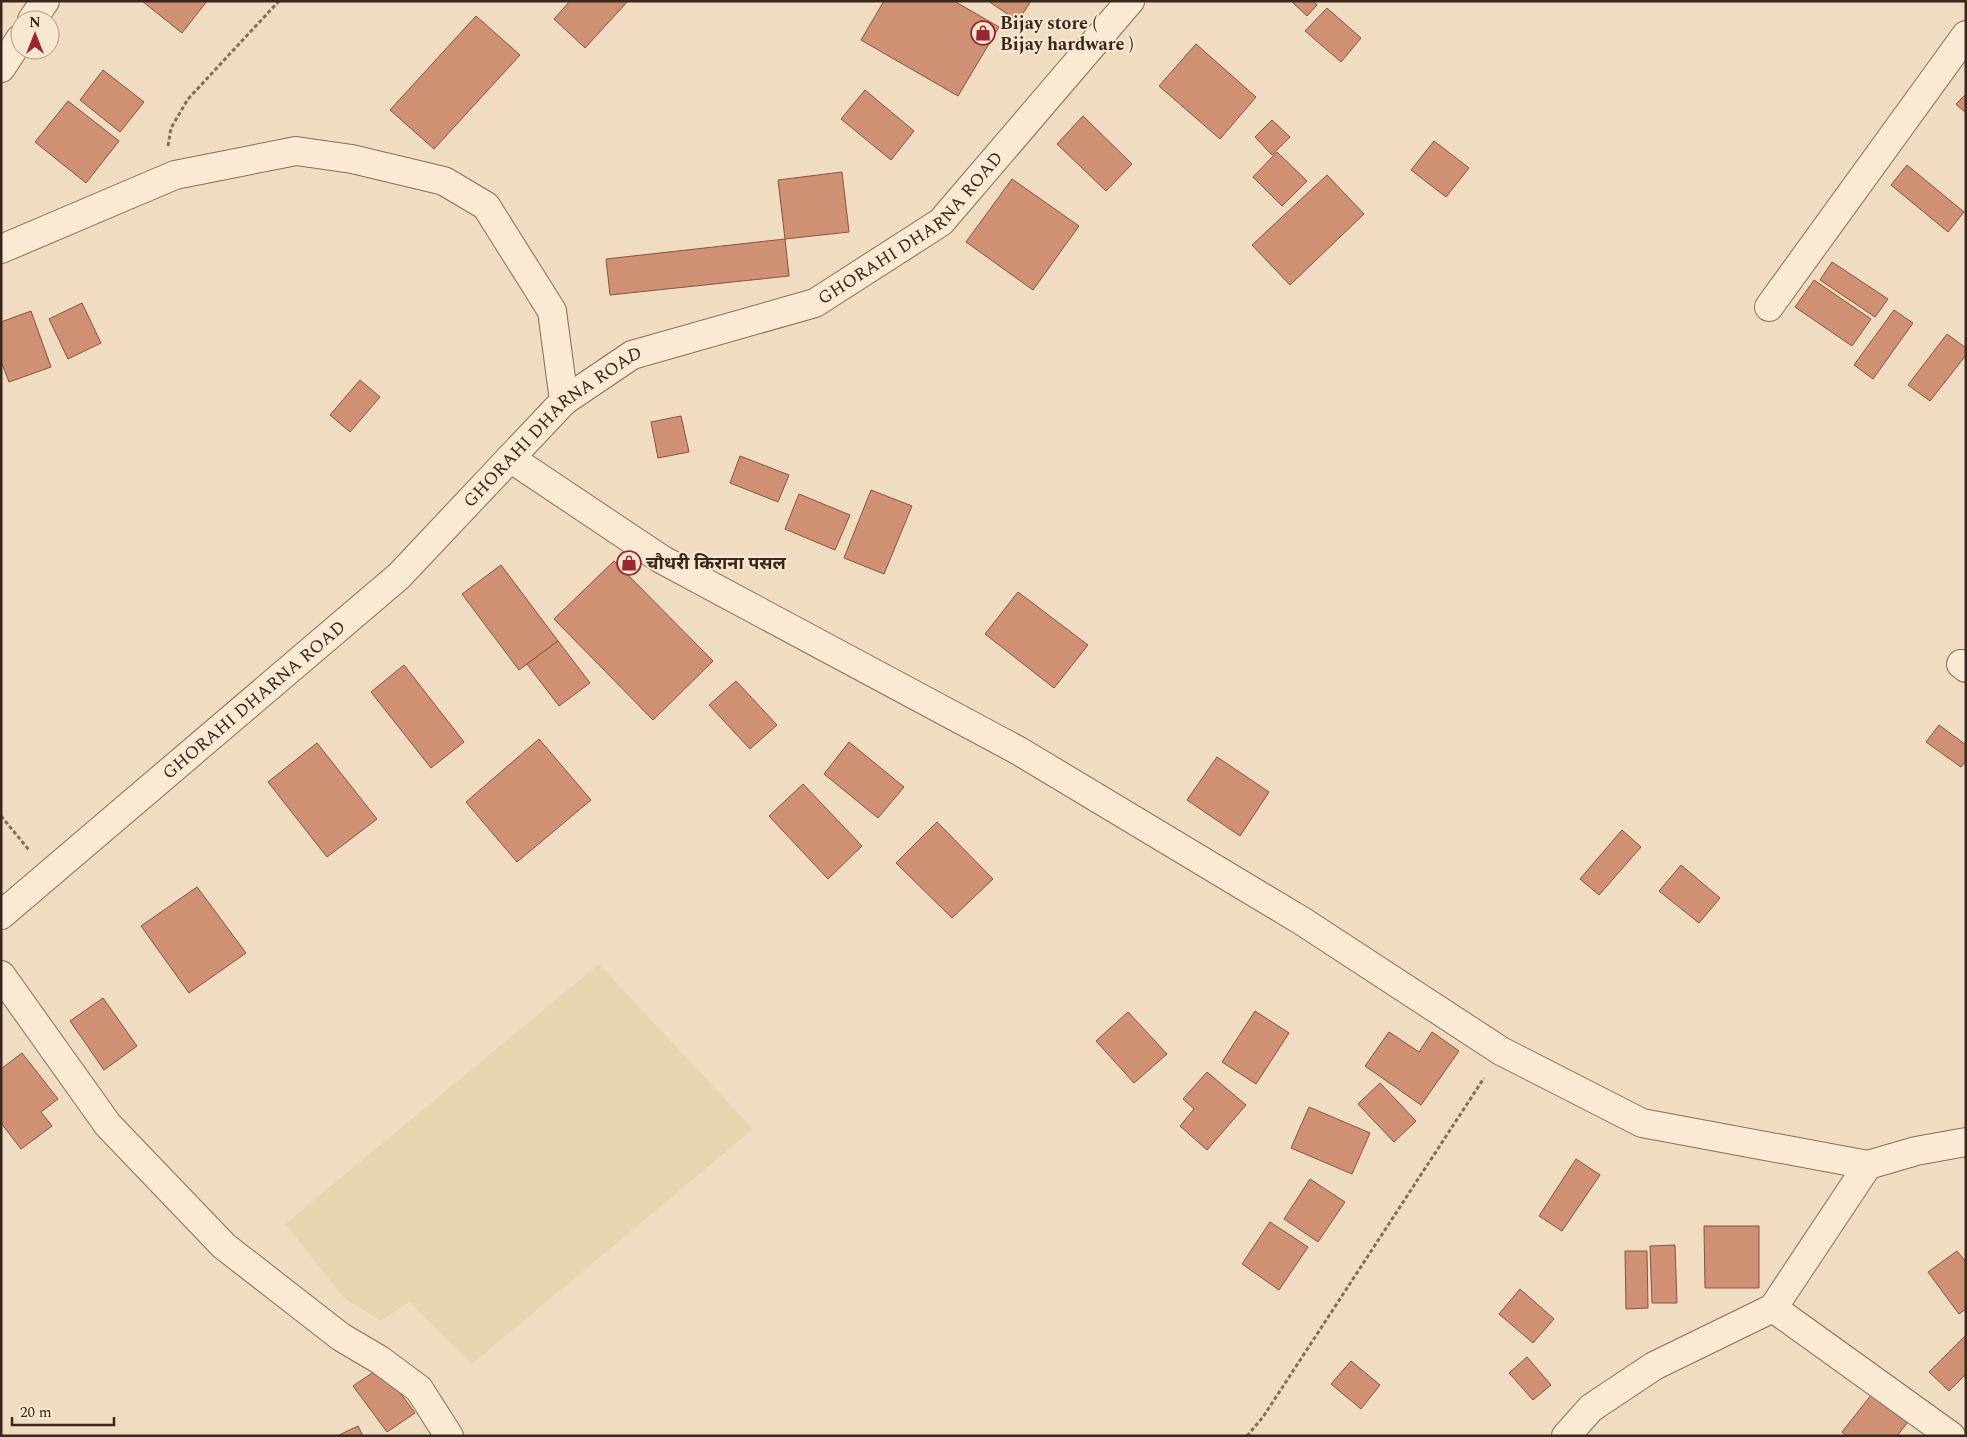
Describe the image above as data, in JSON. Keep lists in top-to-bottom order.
{
  "streets": {
    "street": ["GHORAHI DHARNA ROAD"]
  },
  "places": {
    "shop": ["Bijay store ( Bijay hardware )", "चौधरी किराना पसल"]
  },
  "scale_bar": "20 m",
  "north": "top"
}
